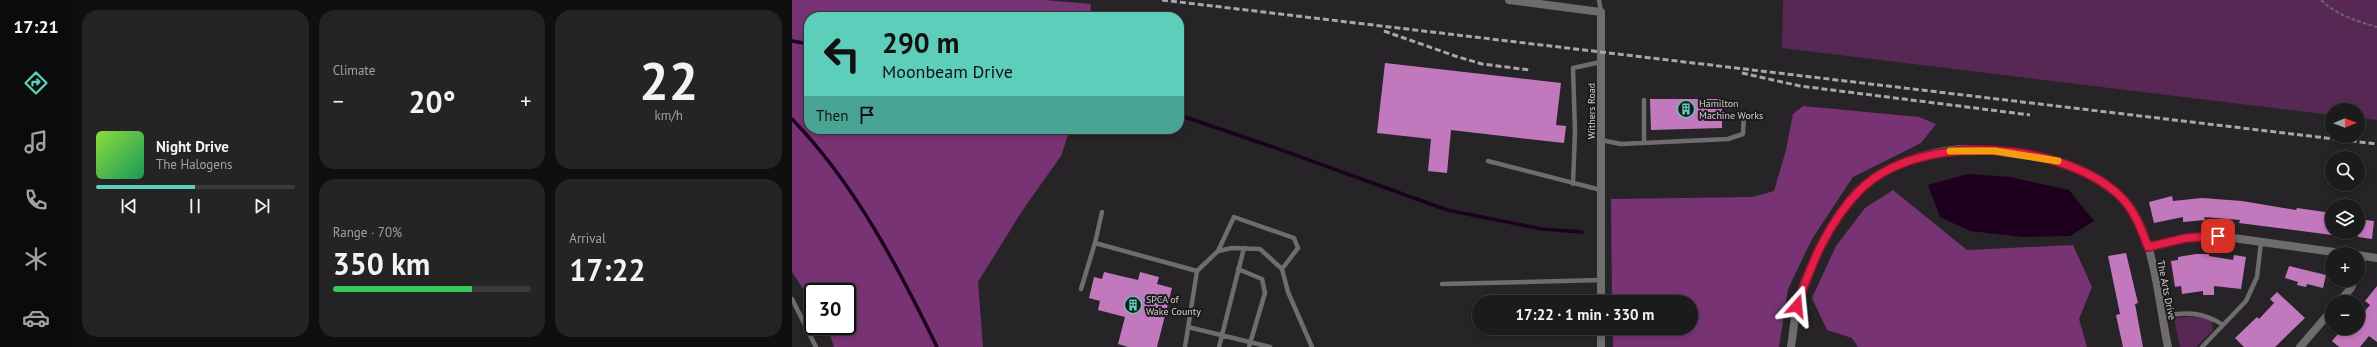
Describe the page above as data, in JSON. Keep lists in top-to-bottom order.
{
  "streets": {
    "street": ["Withers Road", "The Arts Drive"]
  },
  "places": {
    "building": ["Hamilton Machine Works", "SPCA of Wake County"]
  },
  "north": "right",
  "page": {
    "tabs": "17:21",
    "tile": [
      "Climate",
      ["22", "km/h"],
      ["Range · 70%", "350 km"],
      ["Arrival", "17:22"]
    ],
    "turn": ["290 m", "Moonbeam Drive"],
    "heat": ["−", "20°", "+"],
    "then": "Then",
    "map_buttons": ["+", "−"],
    "song": ["Night Drive", "The Halogens"],
    "limit": "30",
    "trip": "17:22 · 1 min · 330 m"
  }
}
